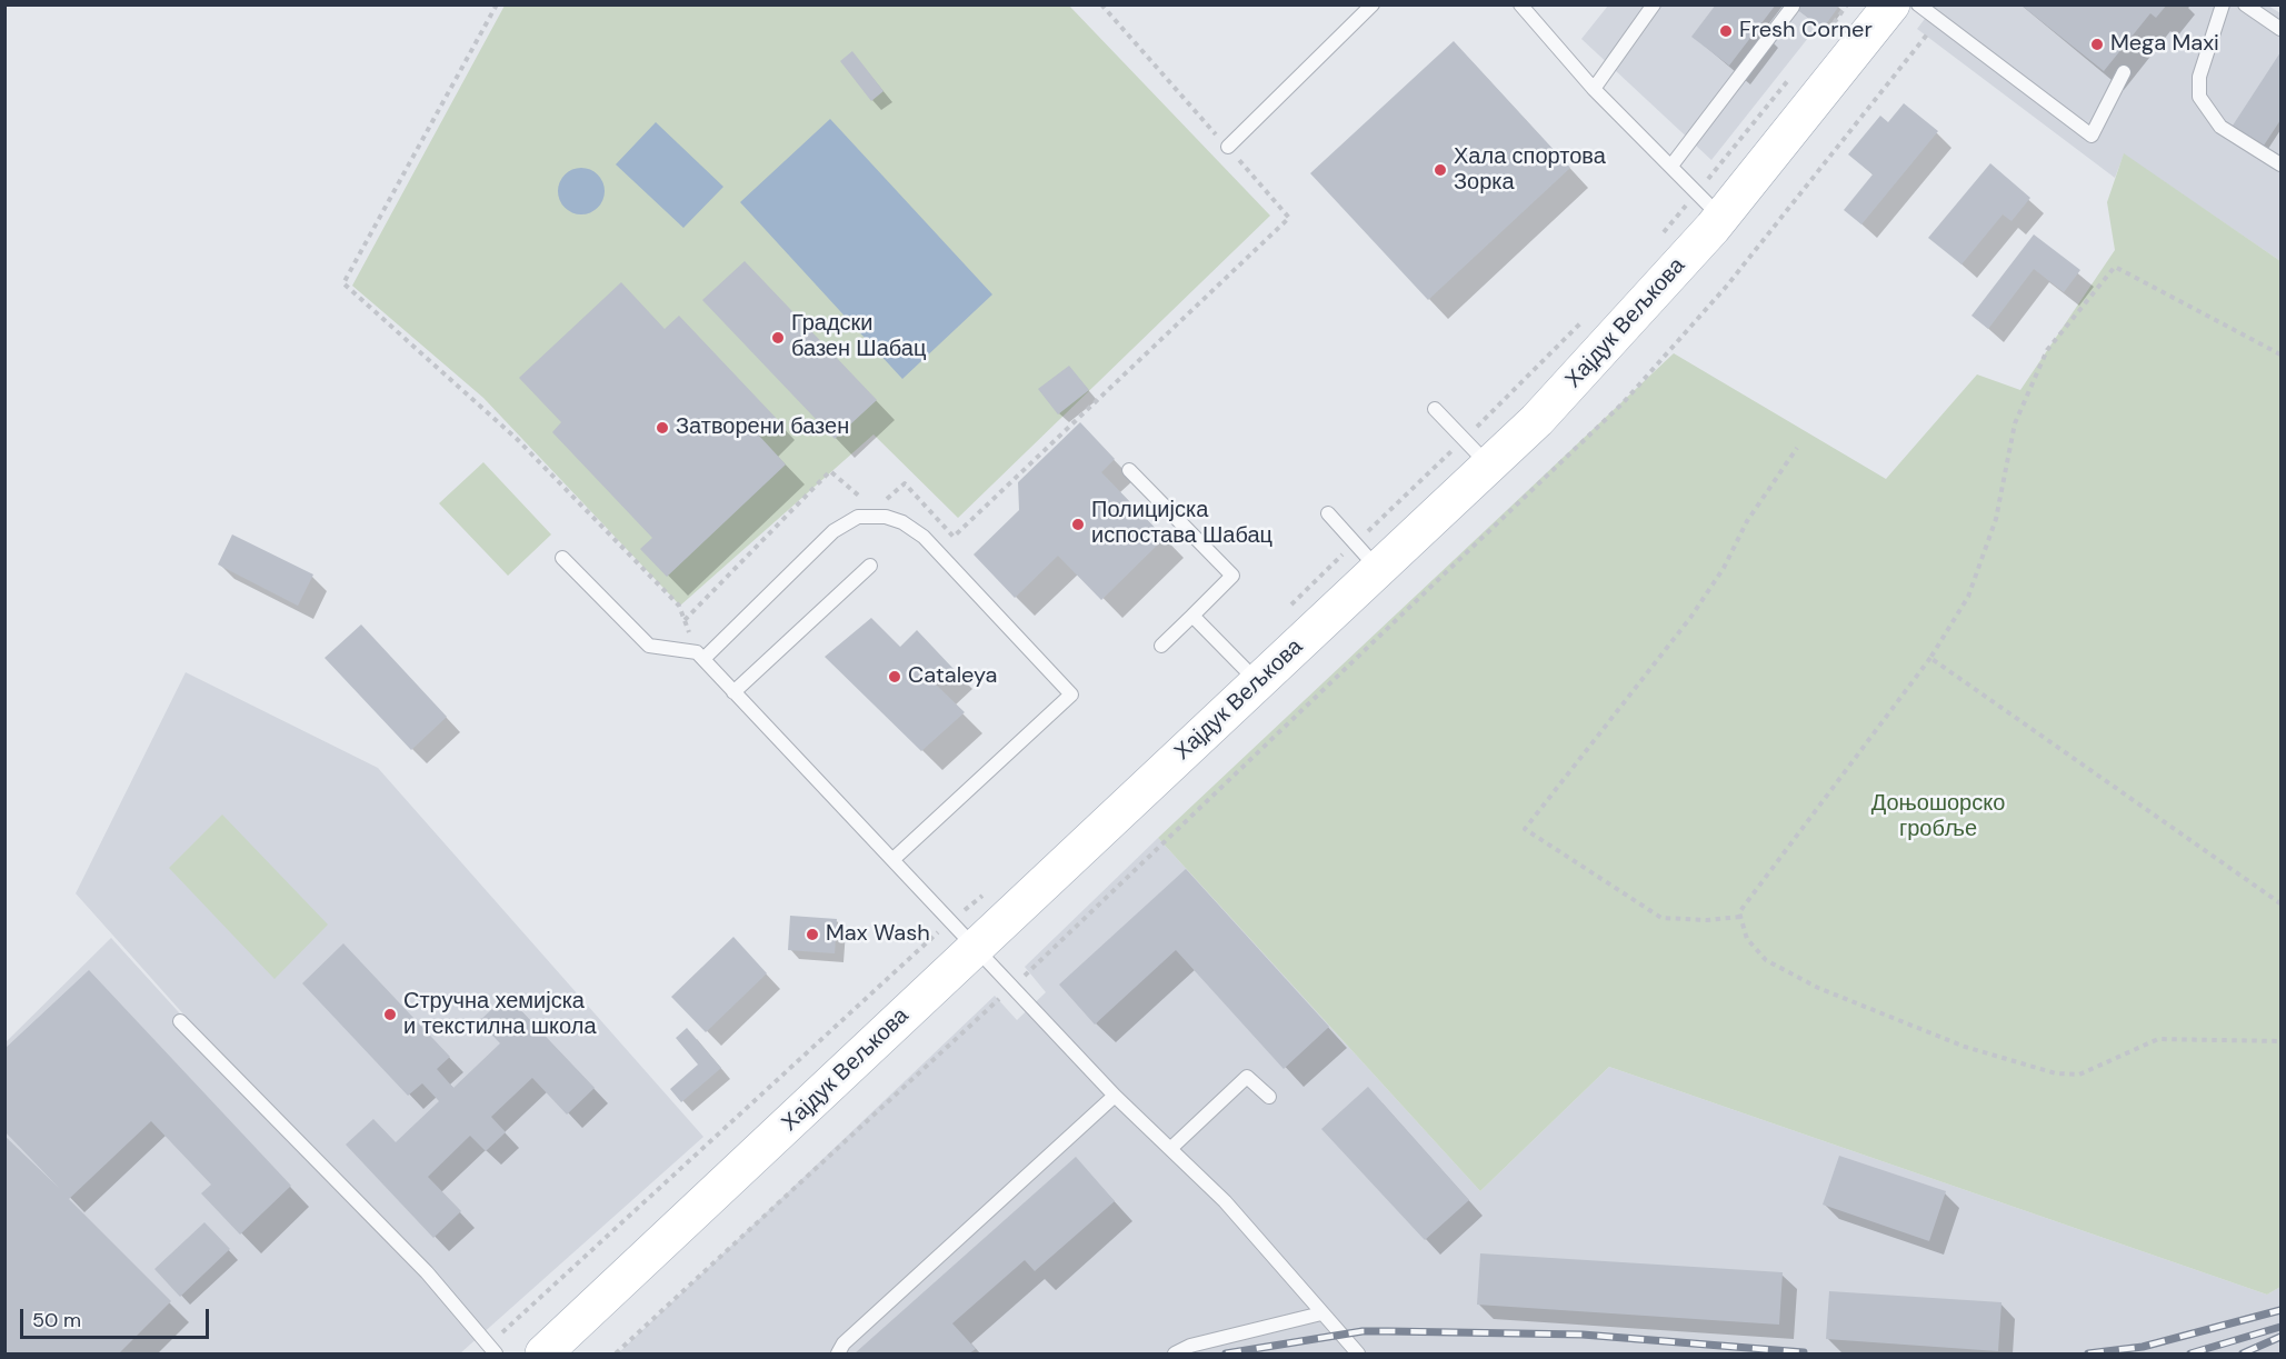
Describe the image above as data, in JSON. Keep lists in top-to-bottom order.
{
  "streets": {
    "main road": ["Хајдук Вељкова"]
  },
  "parks": ["Доњошорско гробље"],
  "places": [
    "Fresh Corner",
    "Mega Maxi",
    "Хала спортова Зорка",
    "Градски базен Шабац",
    "Затворени базен",
    "Полицијска испостава Шабац",
    "Cataleya",
    "Max Wash",
    "Стручна хемијска и текстилна школа"
  ],
  "scale_bar": "50 m"
}
